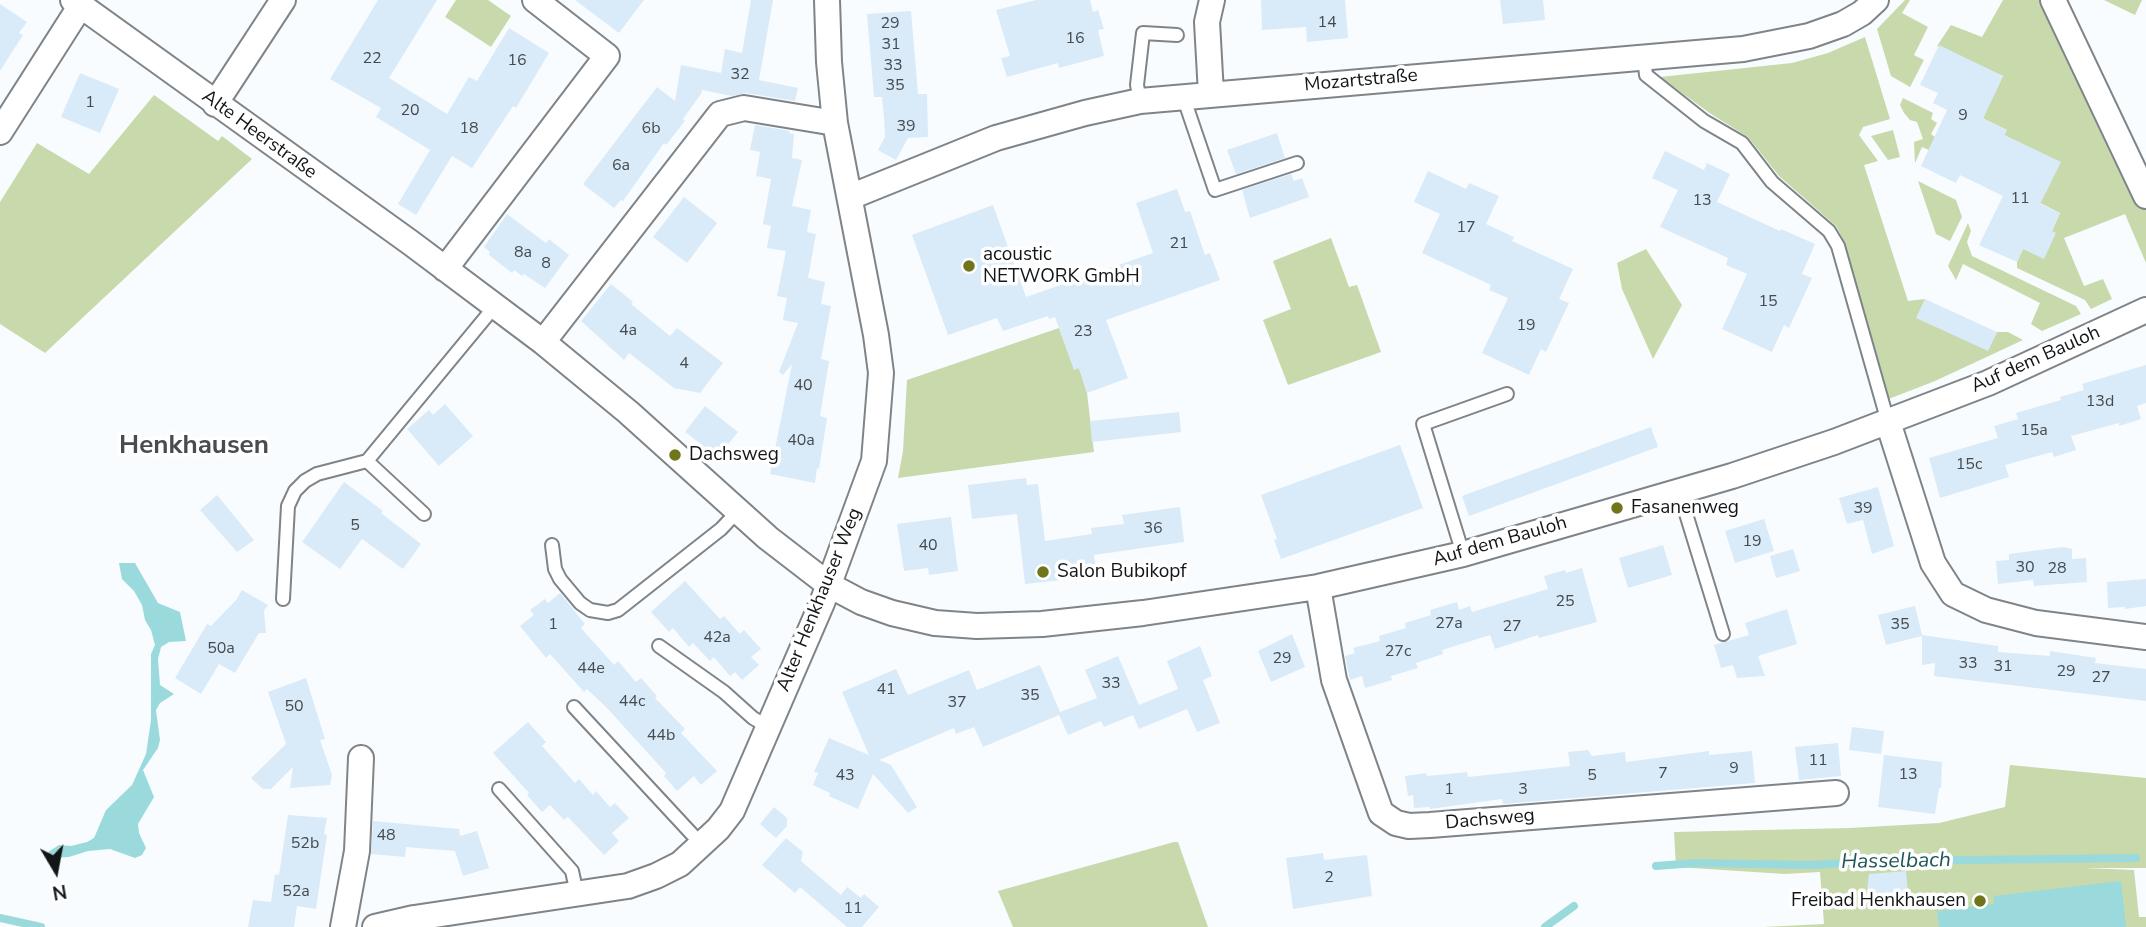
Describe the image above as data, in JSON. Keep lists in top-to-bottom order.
{
  "streets": {
    "street": [
      "Mozartstraße",
      "Alte Heerstraße",
      "Auf dem Bauloh",
      "Alter Henkhauser Weg",
      "Dachsweg"
    ]
  },
  "crossings": [
    ["Mozartstraße", "Alter Henkhauser Weg"],
    ["Alte Heerstraße", "Auf dem Bauloh"],
    ["Alte Heerstraße", "Alter Henkhauser Weg"],
    ["Auf dem Bauloh", "Alter Henkhauser Weg"],
    ["Auf dem Bauloh", "Dachsweg"]
  ],
  "districts": ["Henkhausen"],
  "water": ["Hasselbach"],
  "places": [
    "acoustic NETWORK GmbH",
    "Dachsweg",
    "Fasanenweg",
    "Salon Bubikopf",
    "Freibad Henkhausen"
  ],
  "house_numbers": [
    "14",
    "29",
    "16",
    "31",
    "22",
    "16",
    "33",
    "32",
    "35",
    "1",
    "20",
    "9",
    "39",
    "18",
    "6b",
    "6a",
    "11",
    "13",
    "17",
    "21",
    "8a",
    "8",
    "15",
    "19",
    "4a",
    "23",
    "4",
    "40",
    "13d",
    "15a",
    "40a",
    "15c",
    "39",
    "5",
    "36",
    "19",
    "40",
    "30",
    "28",
    "25",
    "27a",
    "1",
    "35",
    "27",
    "42a",
    "50a",
    "27c",
    "29",
    "33",
    "31",
    "44e",
    "29",
    "27",
    "33",
    "41",
    "35",
    "44c",
    "37",
    "50",
    "44b",
    "11",
    "9",
    "7",
    "13",
    "43",
    "5",
    "1",
    "3",
    "48",
    "52b",
    "2",
    "52a",
    "11"
  ],
  "north": "bottom"
}
